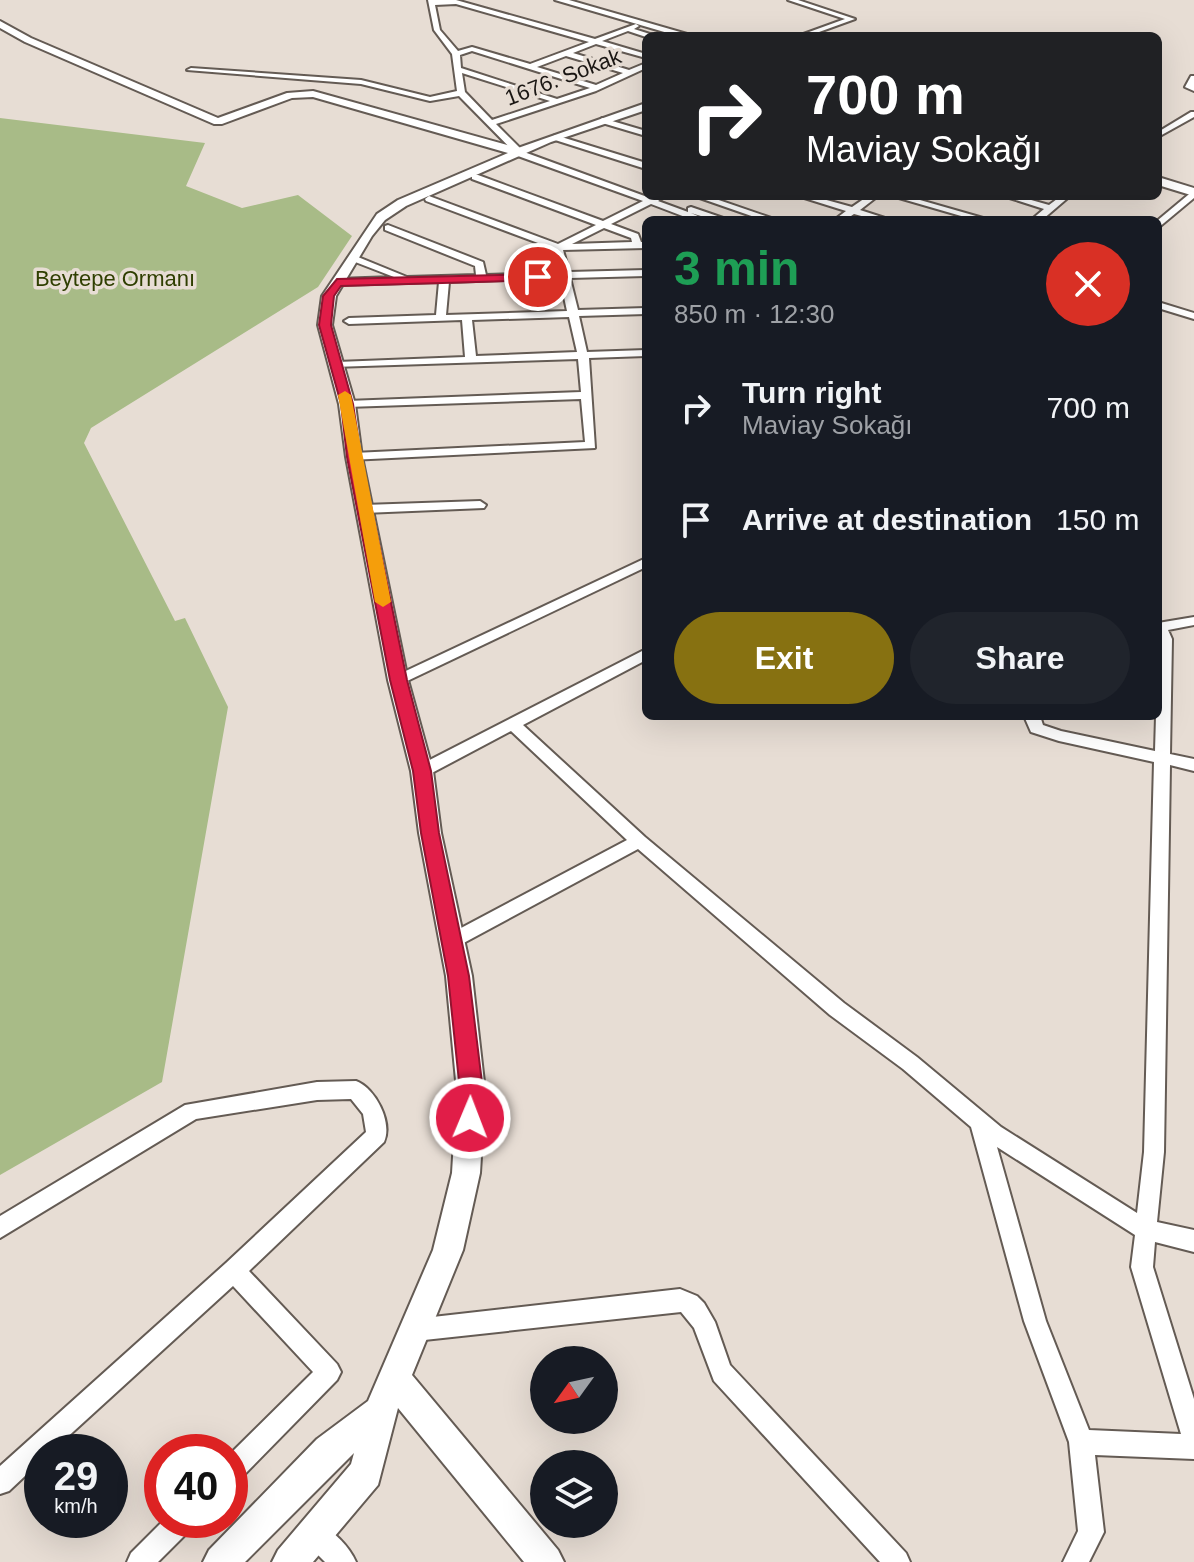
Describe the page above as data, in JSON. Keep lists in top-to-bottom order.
{
  "streets": {
    "street": ["1676. Sokak"]
  },
  "parks": ["Beytepe Ormanı"],
  "north": "bottom left",
  "page": {
    "turn": ["700 m", "Maviay Sokağı"],
    "heading": ["3 min", "850 m · 12:30"],
    "list": [
      {
        "name": "Turn right",
        "note": "Maviay Sokağı",
        "value": "700 m"
      },
      {
        "name": "Arrive at destination",
        "value": "150 m"
      }
    ],
    "buttons": ["Exit", "Share"],
    "speed": "29 km/h",
    "limit": "40"
  }
}
